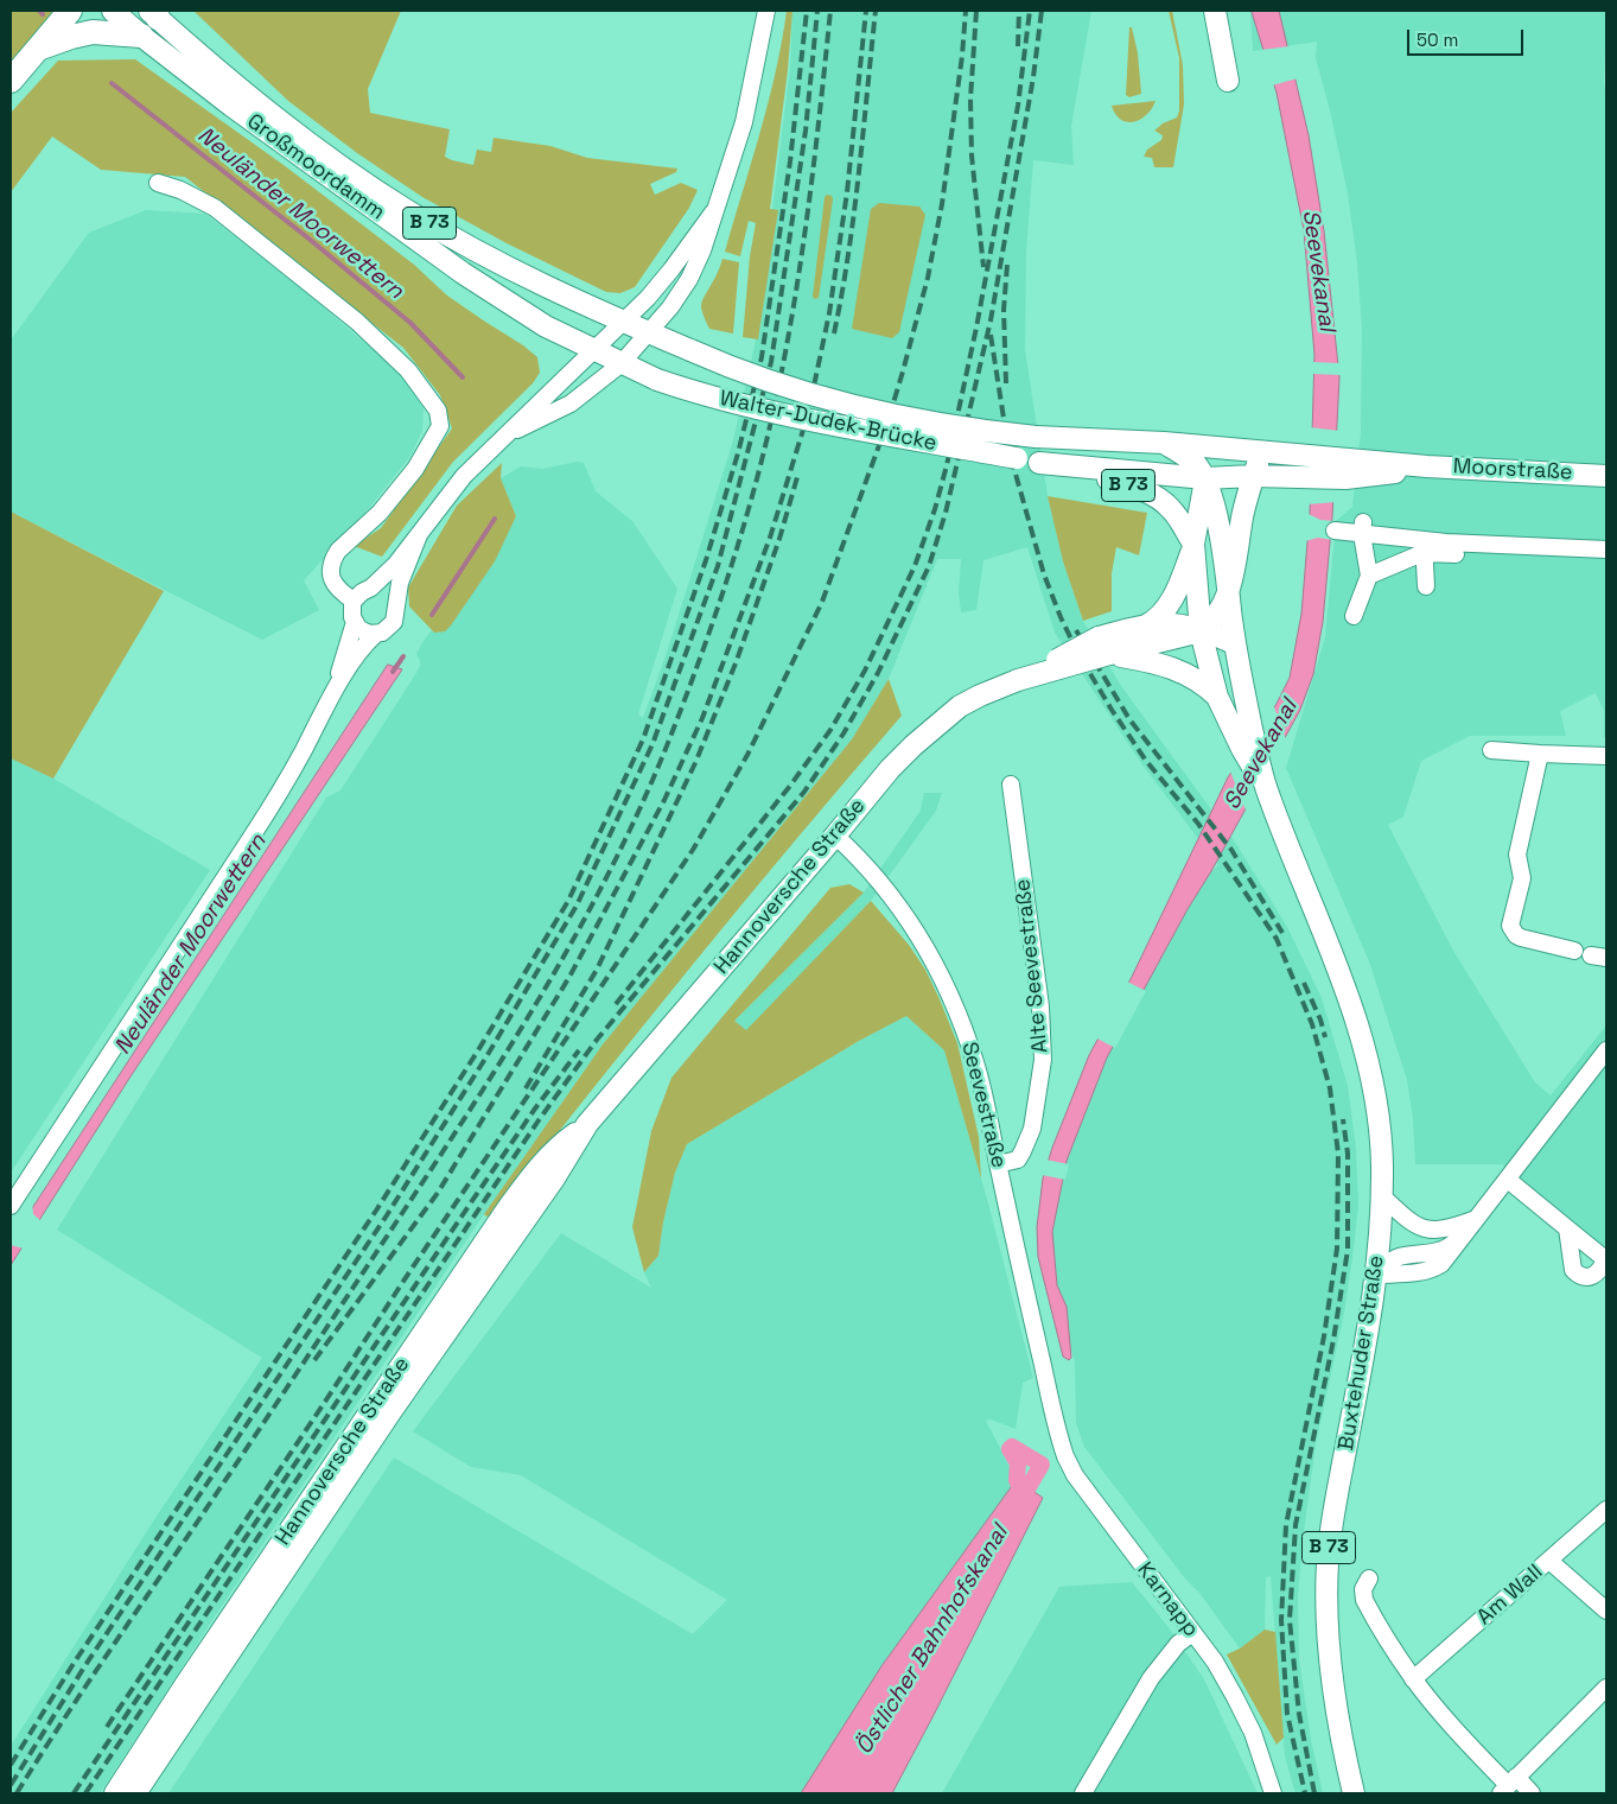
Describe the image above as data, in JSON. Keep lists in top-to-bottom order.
{
  "streets": {
    "main road": [
      "Großmoordamm",
      "B 73",
      "Walter-Dudek-Brücke",
      "Moorstraße",
      "Hannoversche Straße",
      "Buxtehuder Straße"
    ],
    "street": [
      "Alte Seevestraße",
      "Seevestraße",
      "Am Wall",
      "Karnapp"
    ]
  },
  "crossings": [
    ["Großmoordamm", "Walter-Dudek-Brücke"],
    ["B 73", "Walter-Dudek-Brücke"],
    ["B 73", "Hannoversche Straße"],
    ["B 73", "Buxtehuder Straße"],
    ["Walter-Dudek-Brücke", "Moorstraße"],
    ["Hannoversche Straße", "Seevestraße"],
    ["Hannoversche Straße", "Buxtehuder Straße"],
    ["Alte Seevestraße", "Seevestraße"],
    ["Seevestraße", "Karnapp"]
  ],
  "water": ["Neuländer Moorwettern", "Seevekanal", "Östlicher Bahnhofskanal"],
  "scale_bar": "50 m"
}
